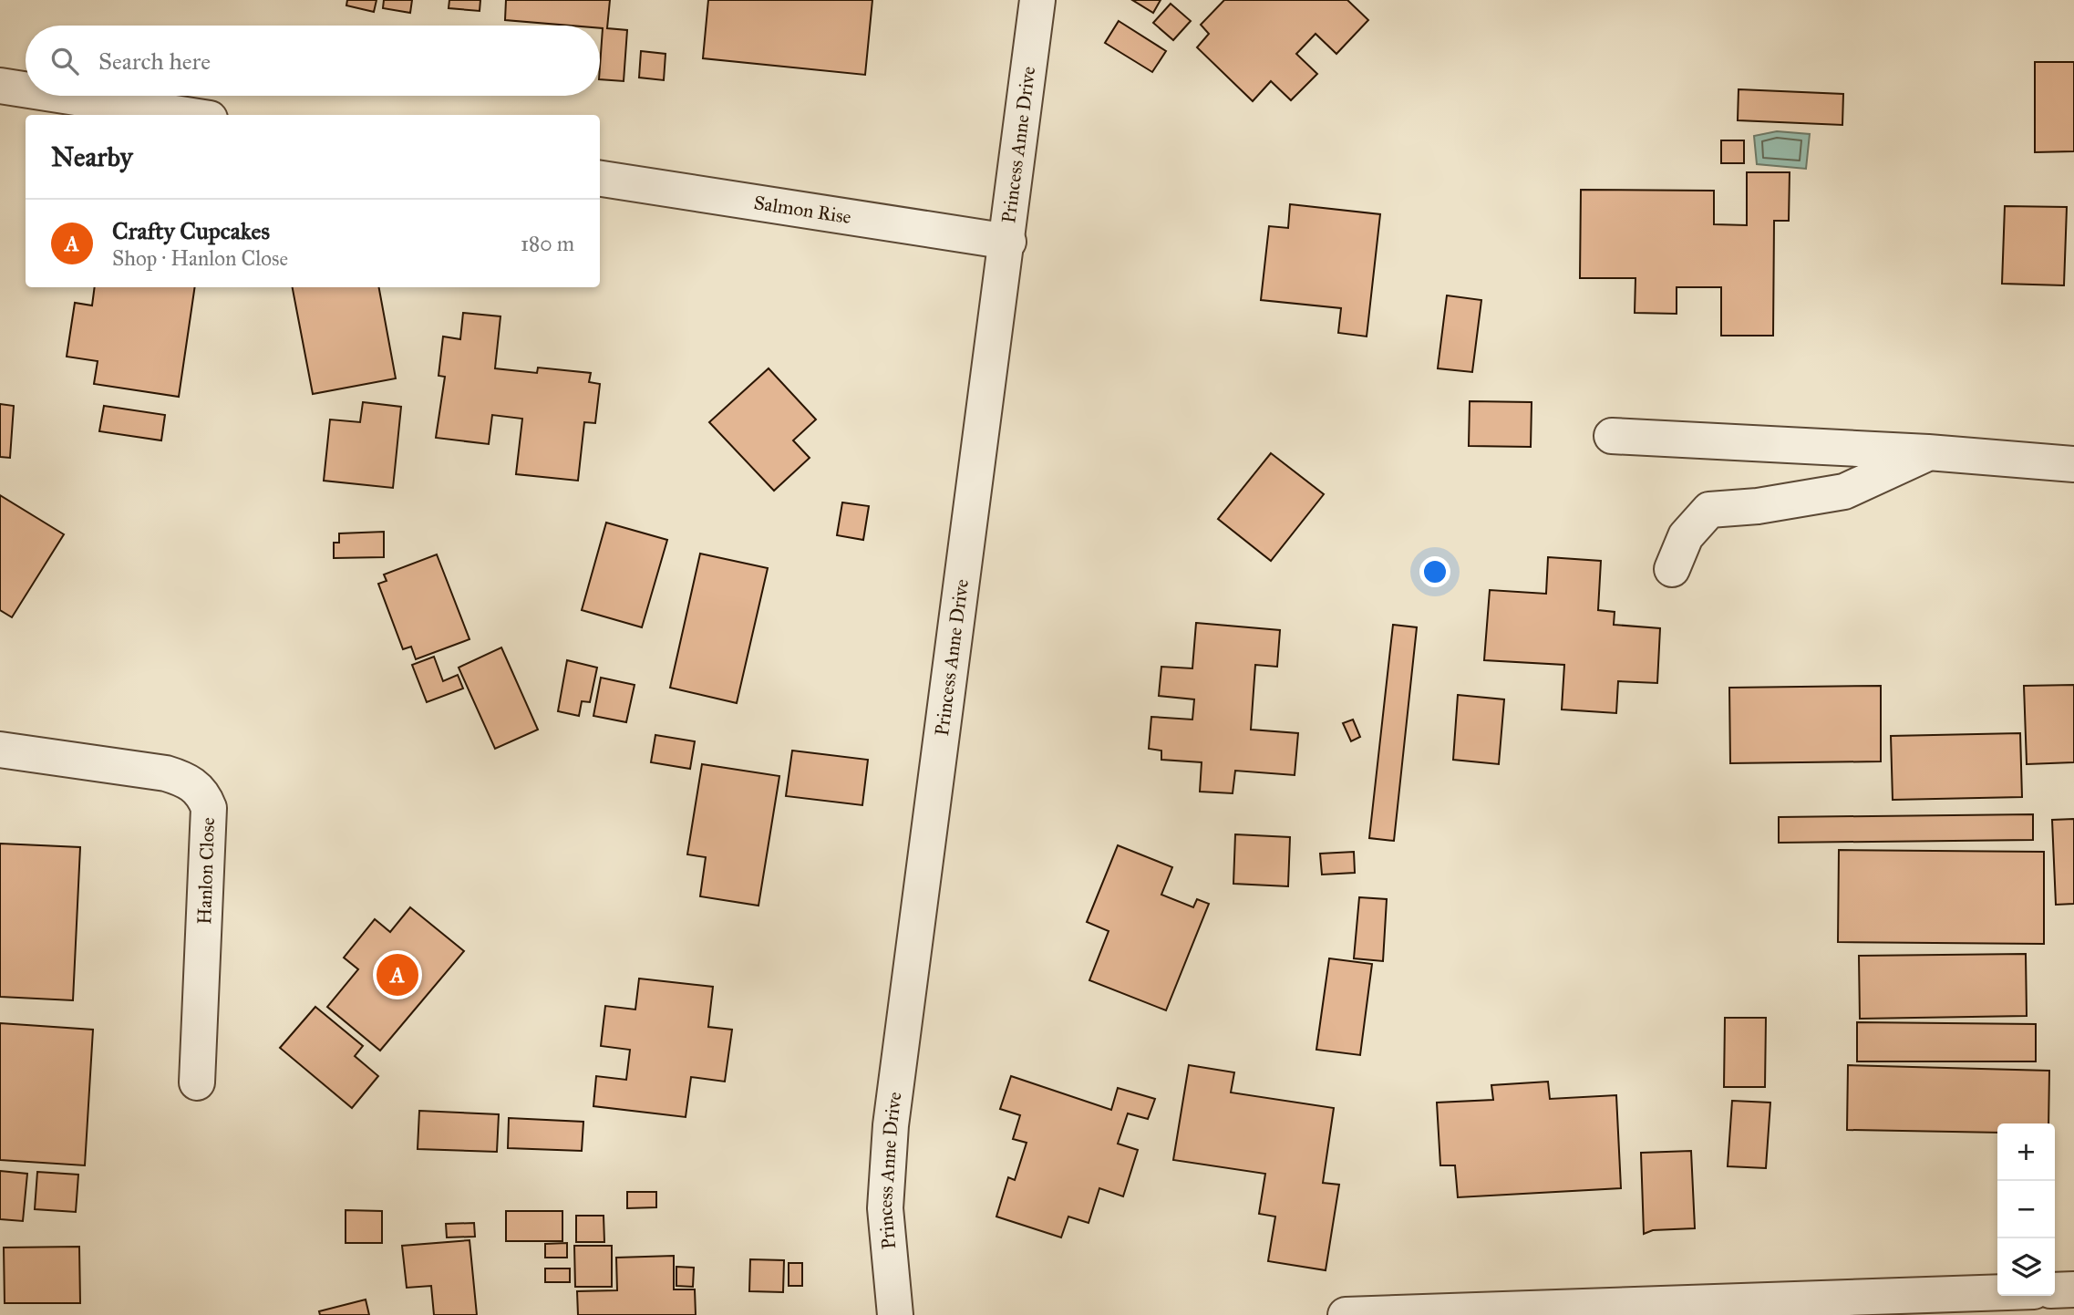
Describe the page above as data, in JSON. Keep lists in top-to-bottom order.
{
  "streets": {
    "street": ["Princess Anne Drive", "Salmon Rise", "Hanlon Close"]
  },
  "crossings": [
    ["Princess Anne Drive", "Salmon Rise"]
  ],
  "page": {
    "search": "Search here",
    "heading": "Nearby",
    "list": [
      {
        "mark": "A",
        "name": "Crafty Cupcakes",
        "note": "Shop · Hanlon Close",
        "value": "180 m"
      }
    ],
    "pins": "A",
    "map_buttons": ["+", "−"]
  }
}
